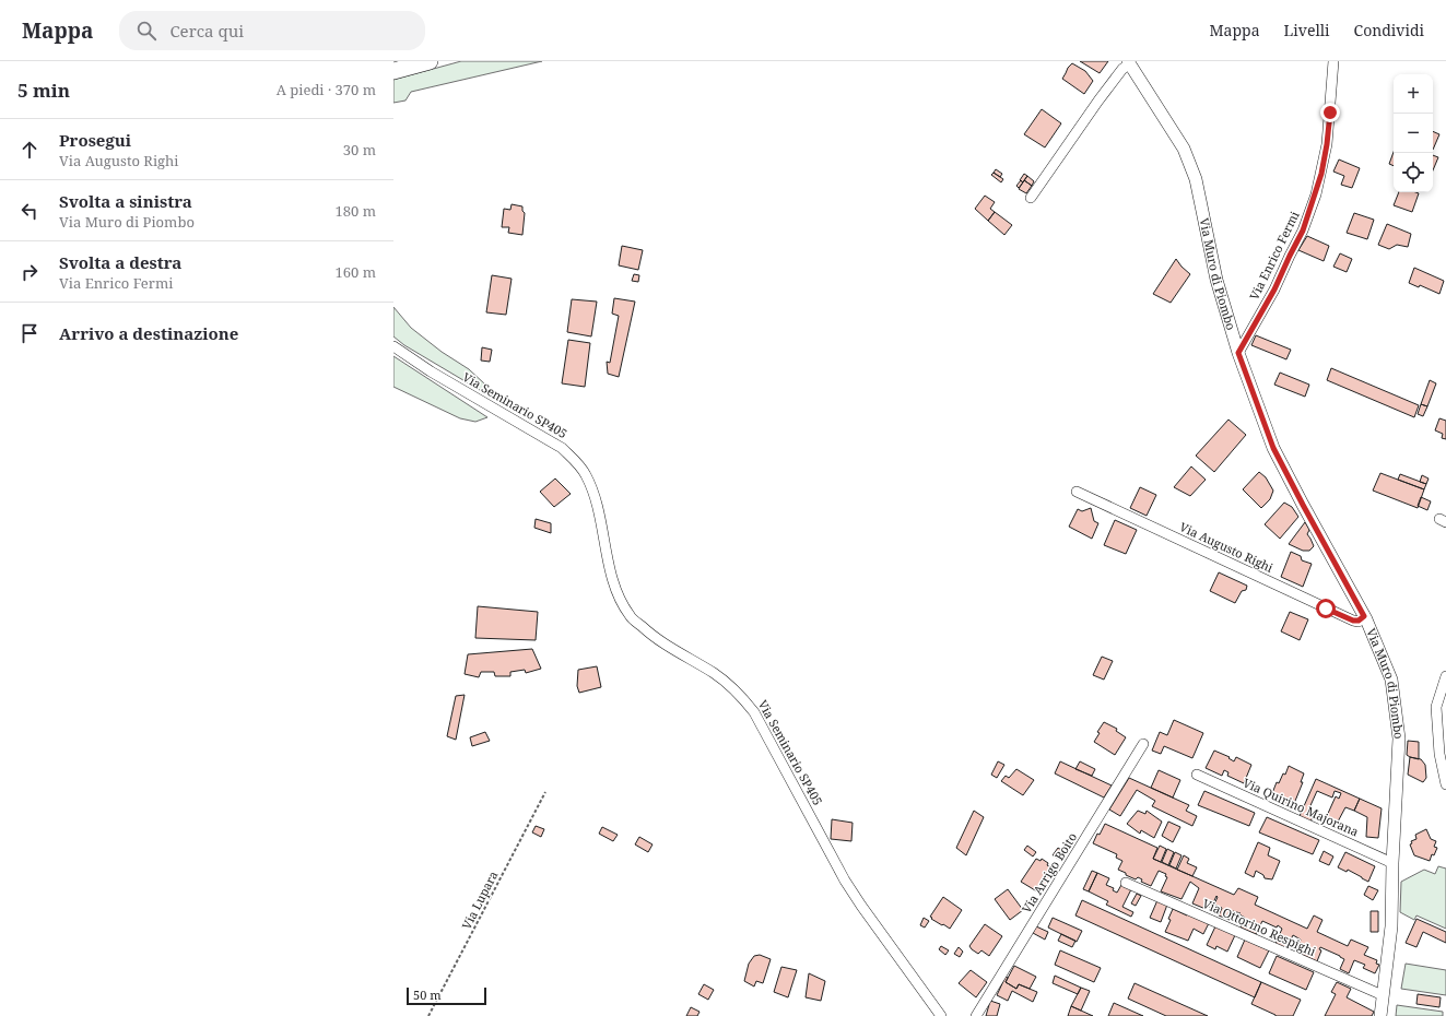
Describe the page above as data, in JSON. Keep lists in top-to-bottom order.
{
  "streets": {
    "street": [
      "Via Enrico Fermi",
      "Via Muro di Piombo",
      "Via Seminario SP405",
      "Via Augusto Righi",
      "Via Quirino Majorana",
      "Via Arrigo Boito",
      "Via Ottorino Respighi"
    ],
    "path": ["Via Lupara"]
  },
  "crossings": [
    ["Via Enrico Fermi", "Via Muro di Piombo"],
    ["Via Muro di Piombo", "Via Augusto Righi"],
    ["Via Muro di Piombo", "Via Quirino Majorana"],
    ["Via Muro di Piombo", "Via Ottorino Respighi"]
  ],
  "scale_bar": "50 m",
  "page": {
    "header": "Mappa",
    "search": "Cerca qui",
    "nav": ["Mappa", "Livelli", "Condividi"],
    "heading": ["5 min", "A piedi · 370 m"],
    "map_buttons": ["+", "−"],
    "list": [
      ["Prosegui", "Via Augusto Righi", "30 m"],
      ["Svolta a sinistra", "Via Muro di Piombo", "180 m"],
      ["Svolta a destra", "Via Enrico Fermi", "160 m"],
      "Arrivo a destinazione"
    ],
    "scale": "50 m"
  }
}
